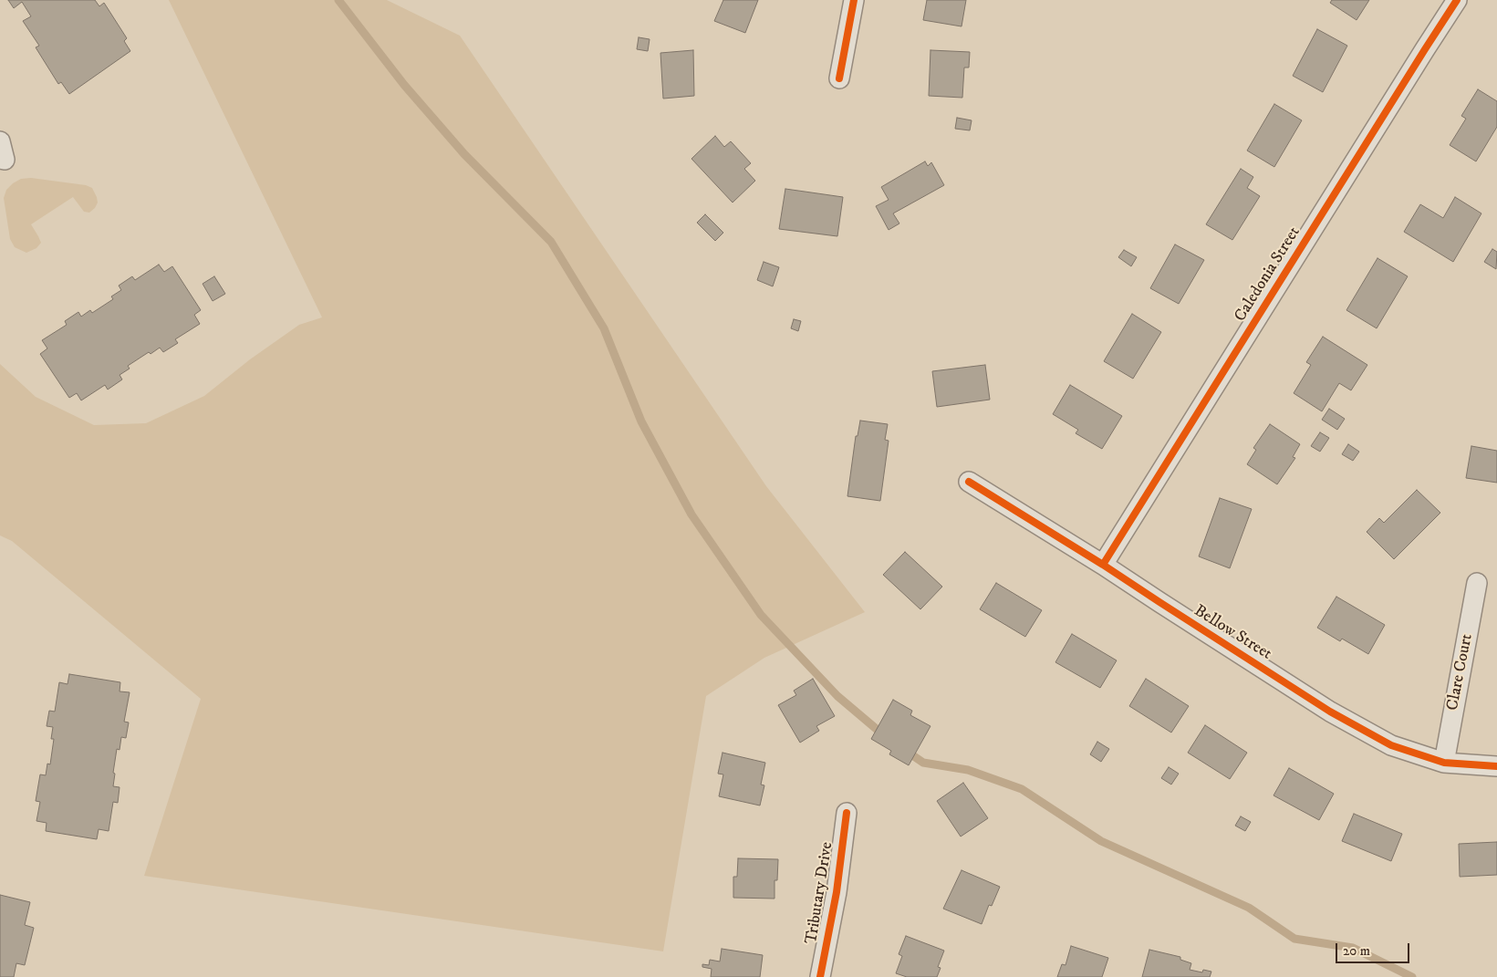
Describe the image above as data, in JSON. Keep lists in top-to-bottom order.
{
  "streets": {
    "street": [
      "Caledonia Street",
      "Bellow Street",
      "Clare Court",
      "Tributary Drive"
    ]
  },
  "crossings": [
    ["Caledonia Street", "Bellow Street"],
    ["Bellow Street", "Clare Court"]
  ],
  "scale_bar": "20 m"
}
